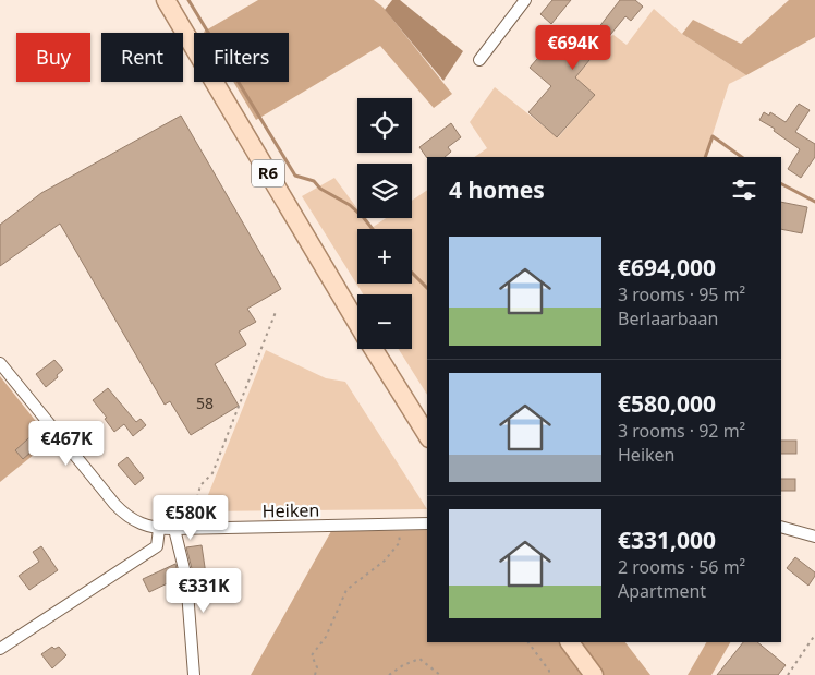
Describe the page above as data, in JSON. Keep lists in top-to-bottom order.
{
  "streets": {
    "main road": ["R6"],
    "street": ["Heiken"]
  },
  "house_numbers": ["58"],
  "page": {
    "price": [
      "€694K",
      "€467K",
      "€580K",
      "€331K"
    ],
    "chip": ["Buy", "Rent", "Filters"],
    "map_buttons": ["+", "−"],
    "heading": "4 homes",
    "list": [
      {
        "name": "€694,000",
        "note": "3 rooms · 95 m² · Berlaarbaan"
      },
      {
        "name": "€580,000",
        "note": "3 rooms · 92 m² · Heiken"
      },
      {
        "name": "€331,000",
        "note": "2 rooms · 56 m² · Apartment"
      }
    ]
  }
}
